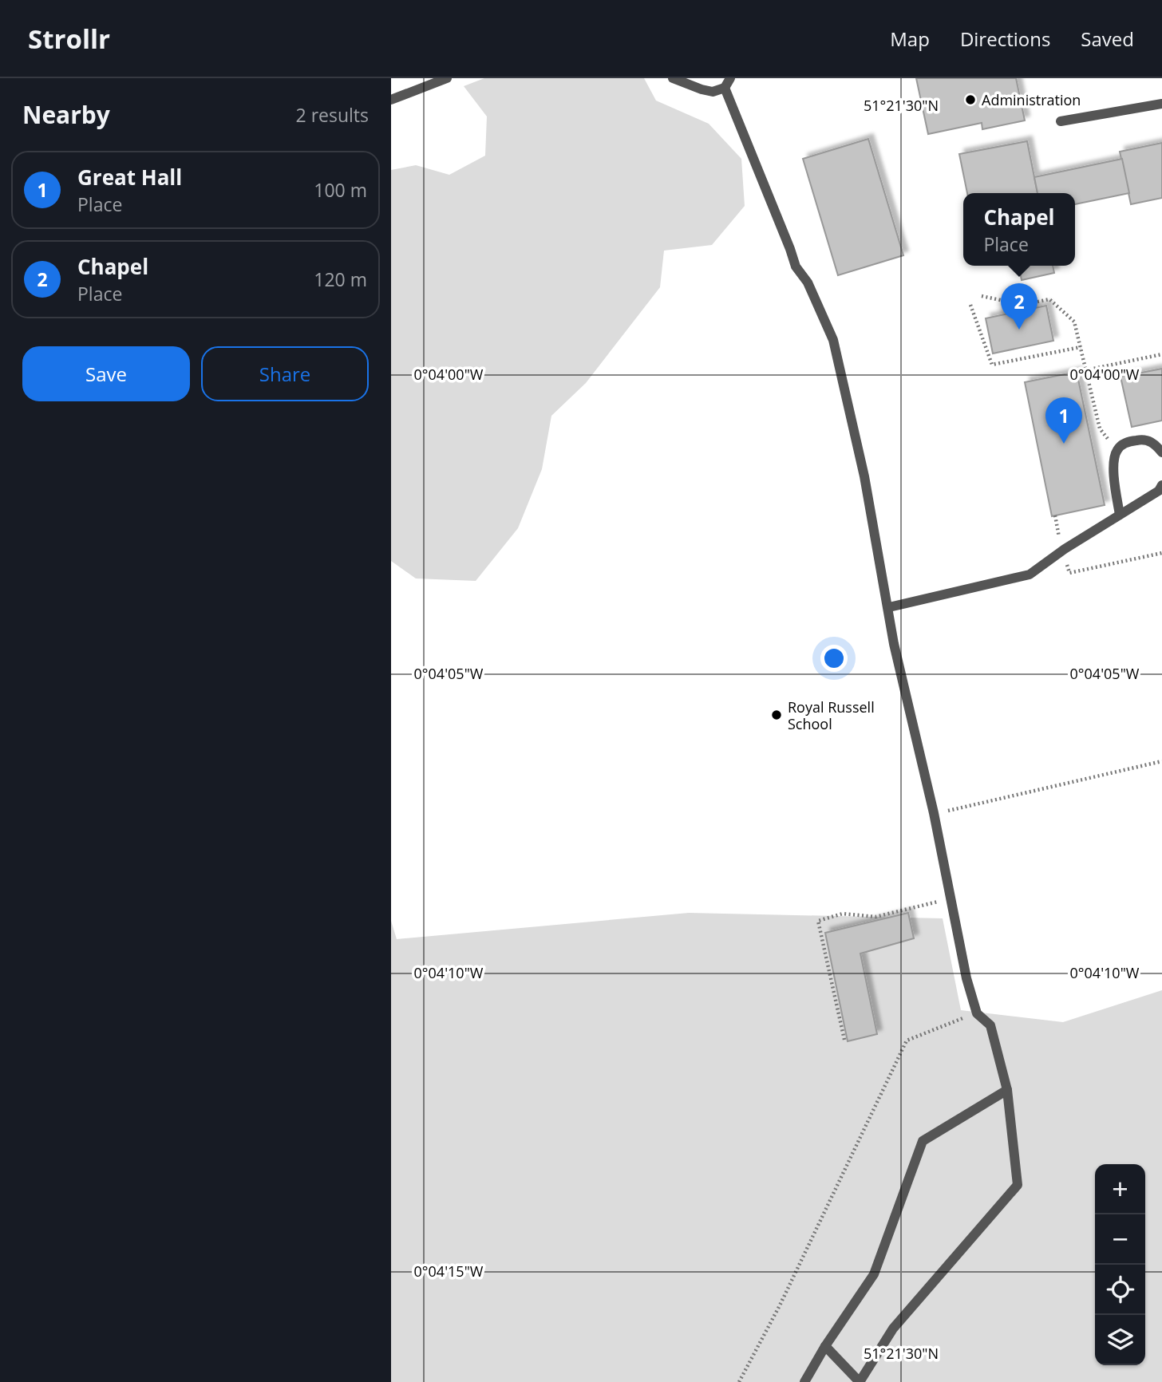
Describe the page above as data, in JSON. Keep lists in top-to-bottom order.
{
  "places": ["Administration", "Royal Russell School"],
  "page": {
    "header": "Strollr",
    "nav": ["Map", "Directions", "Saved"],
    "heading": ["Nearby", "2 results"],
    "list": [
      {
        "mark": "1",
        "name": "Great Hall",
        "note": "Place",
        "value": "100 m"
      },
      {
        "mark": "2",
        "name": "Chapel",
        "note": "Place",
        "value": "120 m"
      }
    ],
    "popup": ["Chapel", "Place"],
    "pins": ["2", "1"],
    "buttons": ["Save", "Share"],
    "map_buttons": ["+", "−"]
  },
  "coordinates": [
    "51°21'30\"N",
    "0°04'00\"W",
    "0°04'05\"W",
    "0°04'10\"W",
    "0°04'15\"W"
  ]
}
